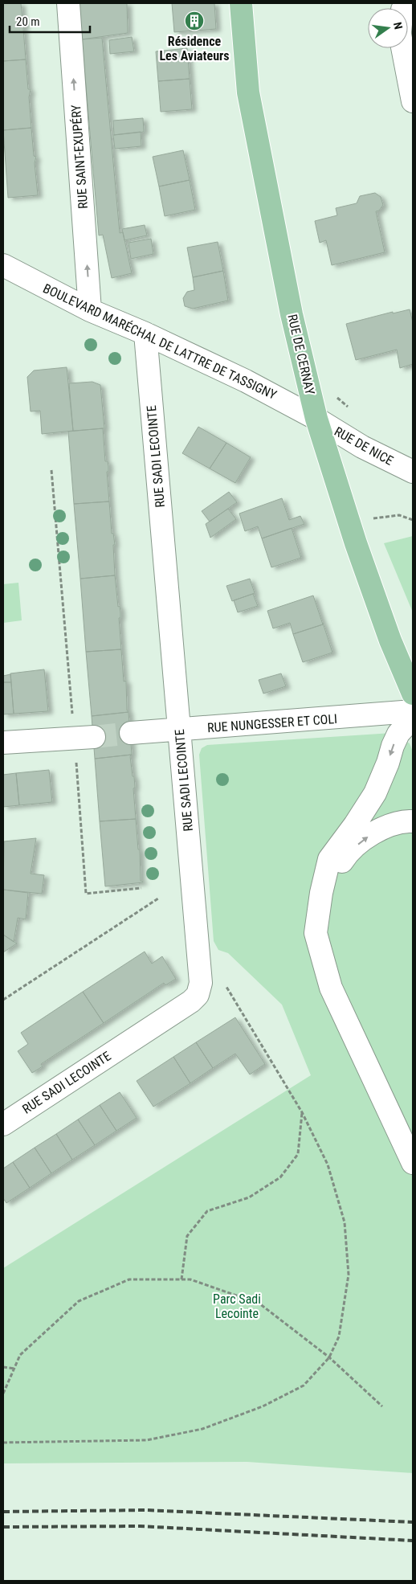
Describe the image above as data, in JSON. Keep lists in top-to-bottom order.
{
  "streets": {
    "main road": ["RUE DE CERNAY"],
    "street": [
      "RUE SAINT-EXUPÉRY",
      "BOULEVARD MARÉCHAL DE LATTRE DE TASSIGNY",
      "RUE DE NICE",
      "RUE SADI LECOINTE",
      "RUE NUNGESSER ET COLI"
    ]
  },
  "crossings": [
    ["RUE SAINT-EXUPÉRY", "BOULEVARD MARÉCHAL DE LATTRE DE TASSIGNY"],
    ["BOULEVARD MARÉCHAL DE LATTRE DE TASSIGNY", "RUE DE CERNAY"],
    ["BOULEVARD MARÉCHAL DE LATTRE DE TASSIGNY", "RUE DE NICE"],
    ["BOULEVARD MARÉCHAL DE LATTRE DE TASSIGNY", "RUE SADI LECOINTE"],
    ["RUE DE CERNAY", "RUE DE NICE"],
    ["RUE SADI LECOINTE", "RUE NUNGESSER ET COLI"]
  ],
  "one_way": ["RUE SAINT-EXUPÉRY"],
  "parks": ["Parc Sadi Lecointe"],
  "places": {
    "building": ["Résidence Les Aviateurs"]
  },
  "scale_bar": "20 m",
  "north": "right"
}
